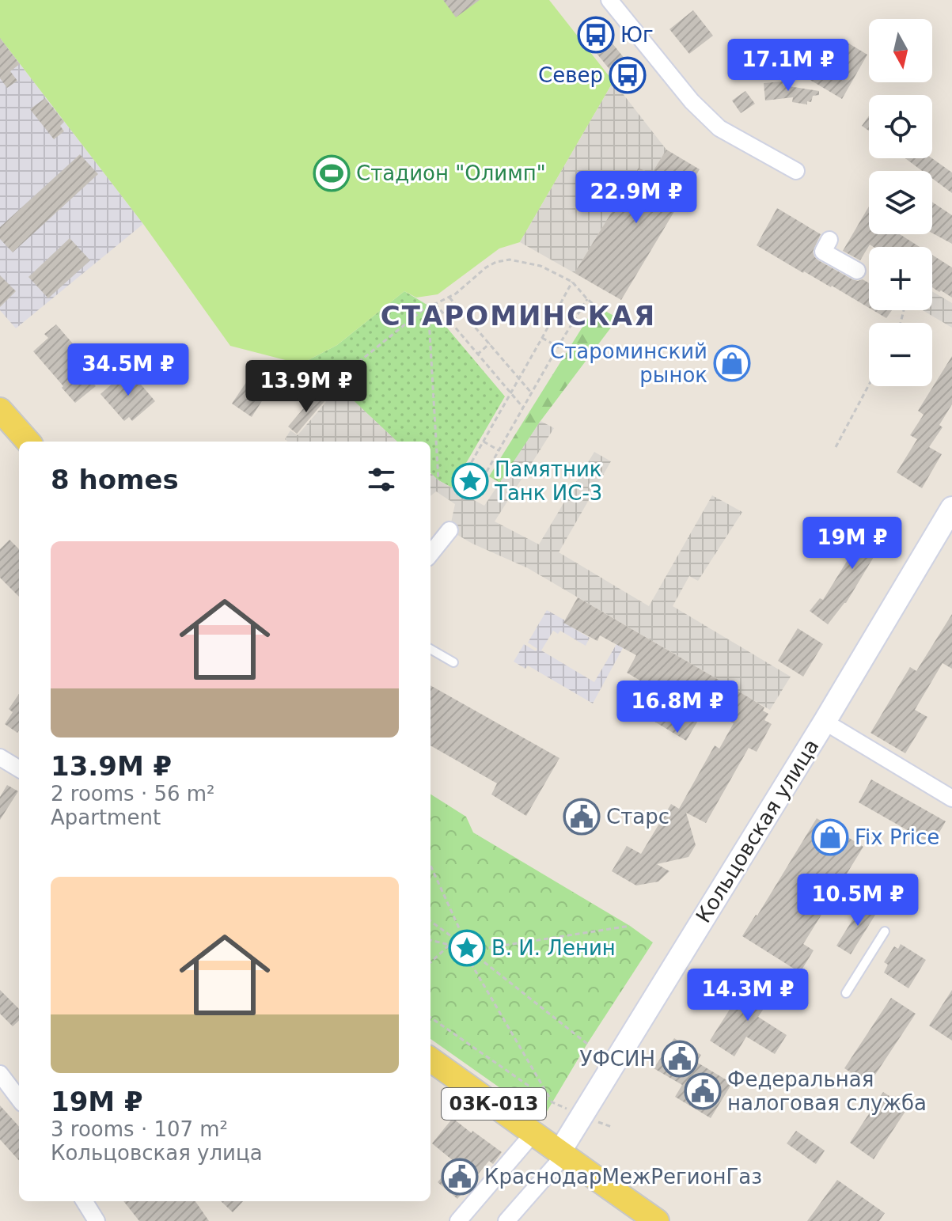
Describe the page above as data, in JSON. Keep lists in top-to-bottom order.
{
  "streets": {
    "main road": ["Кольцовская улица", "03К-013"]
  },
  "crossings": [
    ["Кольцовская улица", "03К-013"]
  ],
  "districts": ["СТАРОМИНСКАЯ"],
  "places": {
    "bus stop": ["Юг", "Север"],
    "sports": ["Стадион \"Олимп\""],
    "shop": ["Староминский рынок", "Fix Price"],
    "place": ["Памятник Танк ИС-3", "В. И. Ленин"],
    "public building": [
      "Старс",
      "УФСИН",
      "Федеральная налоговая служба",
      "КраснодарМежРегионГаз"
    ]
  },
  "north": "bottom",
  "page": {
    "map_buttons": ["+", "−"],
    "price": [
      "17.1M ₽",
      "22.9M ₽",
      "34.5M ₽",
      "13.9M ₽",
      "19M ₽",
      "16.8M ₽",
      "10.5M ₽",
      "14.3M ₽"
    ],
    "heading": "8 homes",
    "list": [
      {
        "name": "13.9M ₽",
        "note": "2 rooms · 56 m² · Apartment"
      },
      {
        "name": "19M ₽",
        "note": "3 rooms · 107 m² · Кольцовская улица"
      }
    ]
  }
}
